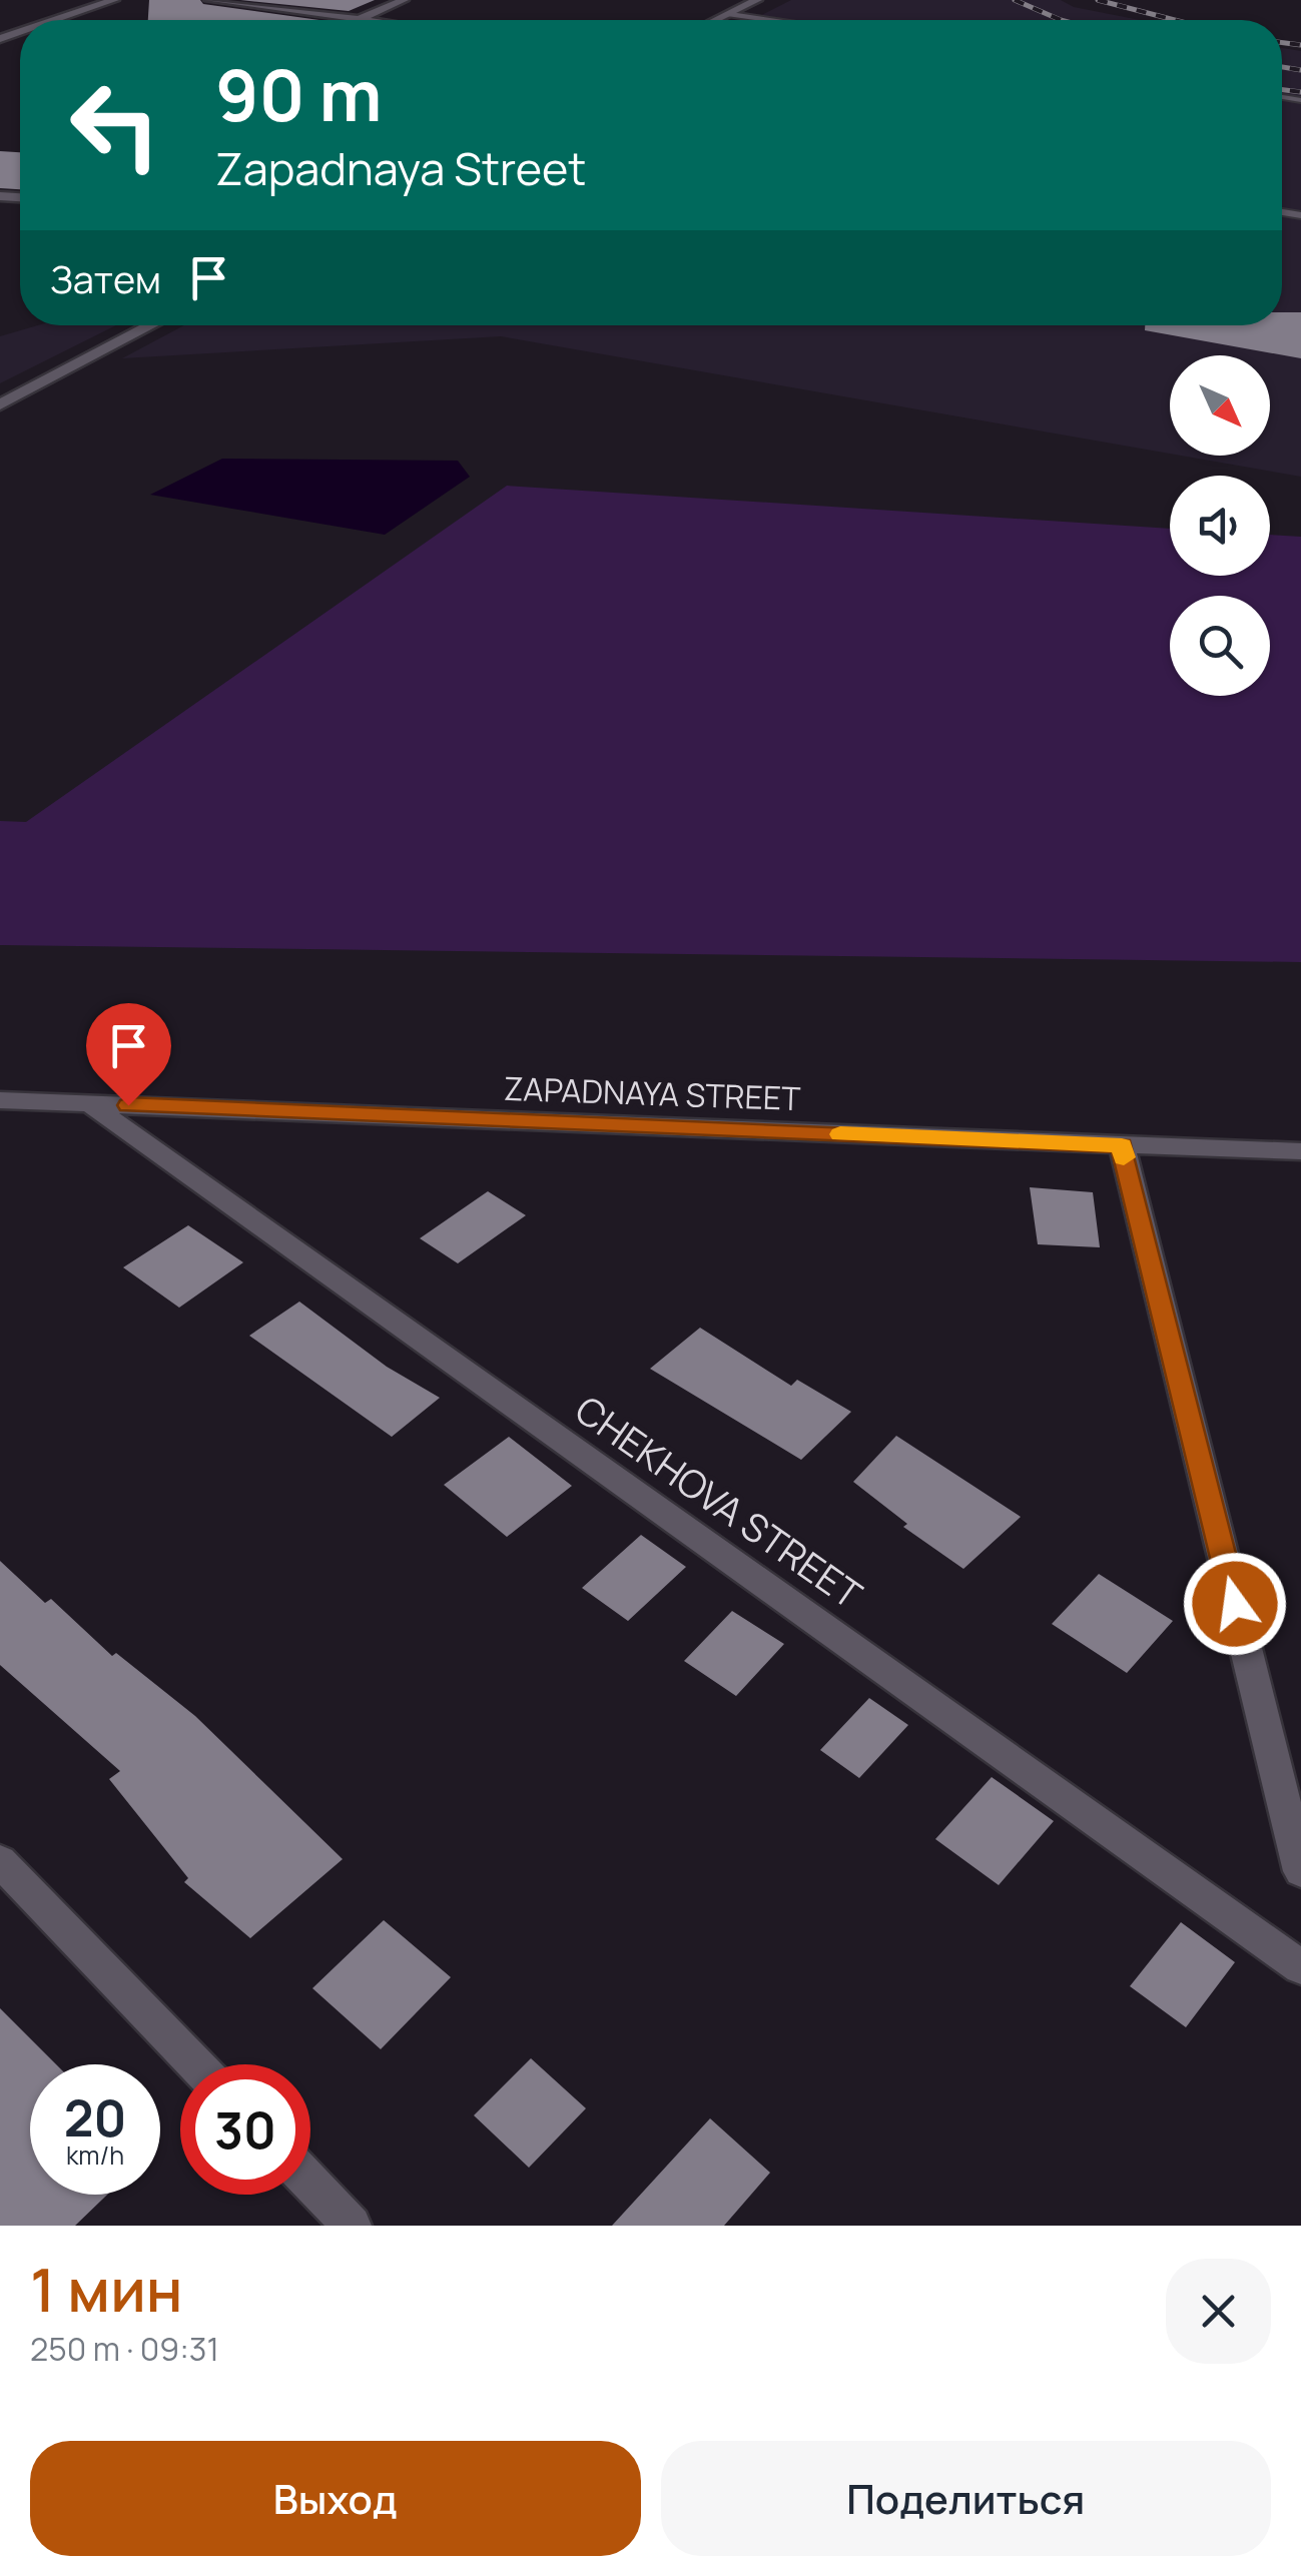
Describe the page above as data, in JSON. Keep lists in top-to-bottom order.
{
  "streets": {
    "street": ["ZAPADNAYA STREET", "CHEKHOVA STREET"]
  },
  "crossings": [
    ["ZAPADNAYA STREET", "CHEKHOVA STREET"]
  ],
  "north": "bottom right",
  "page": {
    "turn": ["90 m", "Zapadnaya Street"],
    "then": "Затем",
    "speed": "20 km/h",
    "limit": "30",
    "heading": ["1 мин", "250 m · 09:31"],
    "buttons": ["Выход", "Поделиться"]
  }
}
